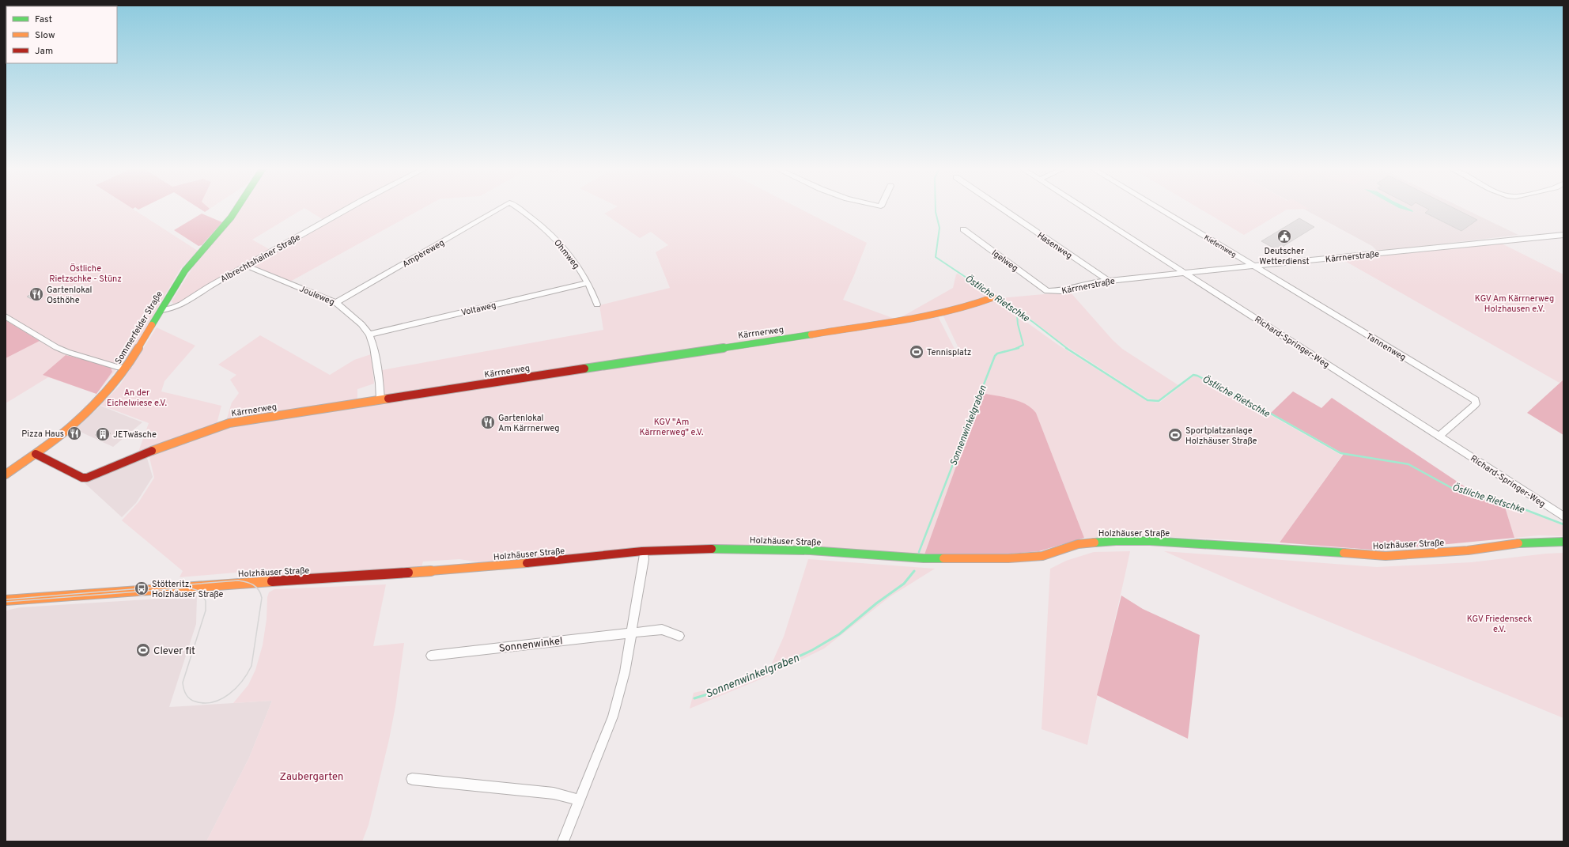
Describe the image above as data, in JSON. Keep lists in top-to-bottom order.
{
  "streets": {
    "main road": ["Sommerfelder Straße", "Kärrnerweg", "Holzhäuser Straße"],
    "street": [
      "Hasenweg",
      "Kiefernweg",
      "Ampèreweg",
      "Ohmweg",
      "Kärrnerstraße",
      "Albrechtshainer Straße",
      "Igelweg",
      "Jouleweg",
      "Voltaweg",
      "Richard-Springer-Weg",
      "Tannenweg",
      "Sonnenwinkel"
    ]
  },
  "crossings": [
    ["Hasenweg", "Kärrnerstraße"],
    ["Kiefernweg", "Kärrnerstraße"],
    ["Kiefernweg", "Tannenweg"],
    ["Ampèreweg", "Jouleweg"],
    ["Ohmweg", "Voltaweg"],
    ["Kärrnerstraße", "Igelweg"],
    ["Kärrnerstraße", "Richard-Springer-Weg"],
    ["Kärrnerstraße", "Tannenweg"],
    ["Albrechtshainer Straße", "Jouleweg"],
    ["Albrechtshainer Straße", "Sommerfelder Straße"],
    ["Jouleweg", "Voltaweg"],
    ["Jouleweg", "Kärrnerweg"],
    ["Sommerfelder Straße", "Kärrnerweg"],
    ["Richard-Springer-Weg", "Tannenweg"]
  ],
  "water": ["Östliche Rietschke", "Sonnenwinkelgraben"],
  "parks": [
    "Östliche Rietzschke - Stünz",
    "KGV Am Kärrnerweg Holzhausen e.V.",
    "An der Eichelwiese e.V.",
    "KGV \"Am Kärrnerweg\" e.V.",
    "KGV Friedenseck e.V.",
    "Zaubergarten"
  ],
  "places": {
    "public building": ["Deutscher Wetterdienst"],
    "restaurant": ["Gartenlokal Osthöhe", "Gartenlokal Am Kärrnerweg", "Pizza Haus"],
    "sports": ["Tennisplatz", "Sportplatzanlage Holzhäuser Straße", "Clever fit"],
    "building": ["JETwäsche"],
    "bus stop": ["Stötteritz, Holzhäuser Straße"]
  },
  "legend": ["Fast", "Slow", "Jam"]
}
